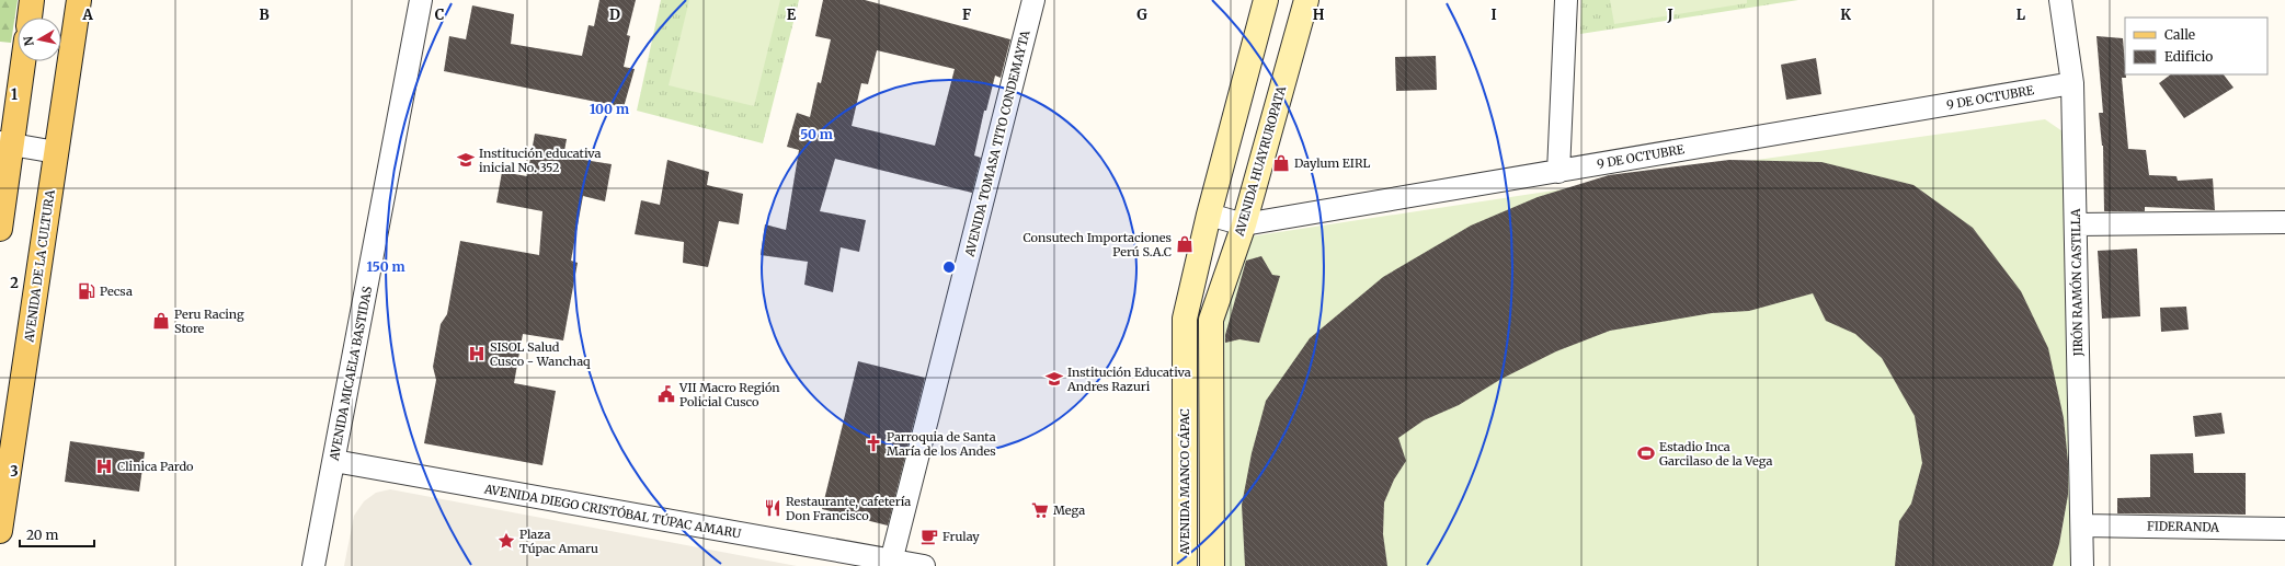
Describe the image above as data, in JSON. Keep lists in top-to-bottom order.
{
  "streets": {
    "main road": ["AVENIDA HUAYRUROPATA", "AVENIDA DE LA CULTURA", "AVENIDA MANCO CÁPAC"],
    "street": [
      "9 DE OCTUBRE",
      "AVENIDA TOMASA TITO CONDEMAYTA",
      "JIRÓN RAMÓN CASTILLA",
      "AVENIDA MICAELA BASTIDAS",
      "AVENIDA DIEGO CRISTÓBAL TÚPAC AMARU",
      "FIDERANDA"
    ]
  },
  "crossings": [
    ["9 DE OCTUBRE", "AVENIDA HUAYRUROPATA"],
    ["9 DE OCTUBRE", "JIRÓN RAMÓN CASTILLA"],
    ["9 DE OCTUBRE", "AVENIDA MANCO CÁPAC"],
    ["AVENIDA TOMASA TITO CONDEMAYTA", "AVENIDA DIEGO CRISTÓBAL TÚPAC AMARU"],
    ["JIRÓN RAMÓN CASTILLA", "FIDERANDA"],
    ["AVENIDA MICAELA BASTIDAS", "AVENIDA DIEGO CRISTÓBAL TÚPAC AMARU"]
  ],
  "places": {
    "school or university": ["Institución educativa inicial No. 352", "Institución Educativa Andres Razuri"],
    "shop": ["Daylum EIRL", "Consutech Importaciones Perú S.A.C", "Peru Racing Store"],
    "fuel station": ["Pecsa"],
    "hospital": ["SISOL Salud Cusco - Wanchaq", "Clinica Pardo"],
    "public building": ["VII Macro Región Policial Cusco"],
    "church": ["Parroquia de Santa María de los Andes"],
    "sports": ["Estadio Inca Garcilaso de la Vega"],
    "restaurant": ["Restaurante, cafetería Don Francisco"],
    "supermarket": ["Mega"],
    "cafe": ["Frulay"],
    "place": ["Plaza Túpac Amaru"]
  },
  "legend": ["Calle", "Edificio"],
  "scale_bar": "20 m",
  "north": "left",
  "grid": {
    "columns": [
      "A",
      "B",
      "C",
      "D",
      "E",
      "F",
      "G",
      "H",
      "I",
      "J",
      "K",
      "L"
    ],
    "rows": ["1", "2", "3"]
  },
  "rings": ["100 m", "50 m", "150 m"]
}
